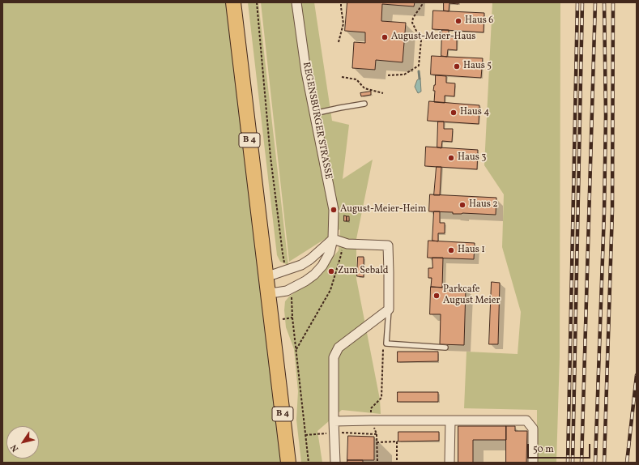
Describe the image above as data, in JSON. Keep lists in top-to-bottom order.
{
  "streets": {
    "main road": ["B 4"],
    "street": ["REGENSBURGER STRASSE"]
  },
  "crossings": [
    ["REGENSBURGER STRASSE", "B 4"]
  ],
  "places": [
    "Haus 6",
    "August-Meier-Haus",
    "Haus 5",
    "Haus 4",
    "Haus 3",
    "Haus 2",
    "August-Meier-Heim",
    "Haus 1",
    "Zum Sebald",
    "Parkcafe August Meier"
  ],
  "scale_bar": "50 m",
  "north": "bottom left"
}
